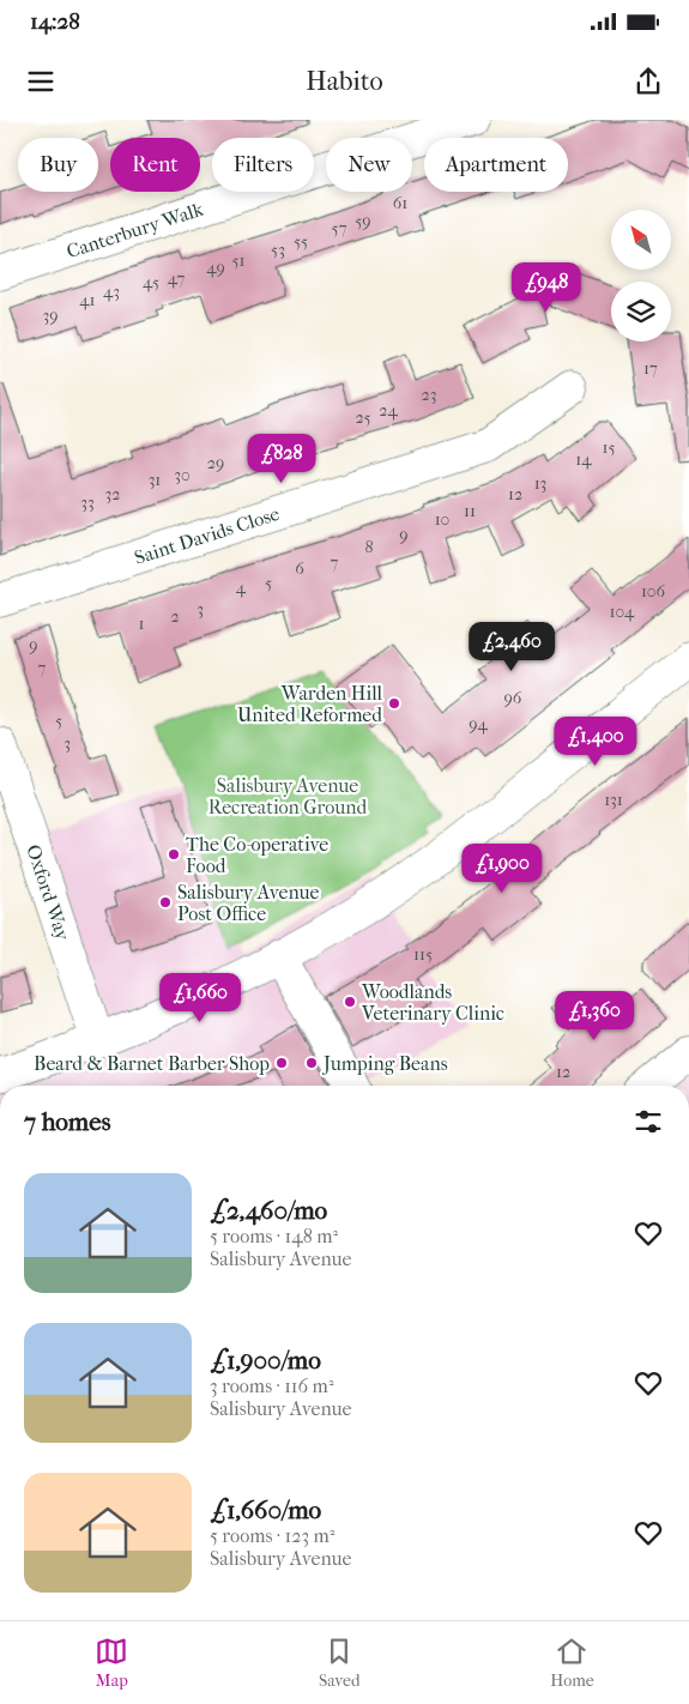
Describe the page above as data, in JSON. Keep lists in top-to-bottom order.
{
  "streets": {
    "street": ["Canterbury Walk", "Saint Davids Close", "Oxford Way"]
  },
  "parks": ["Salisbury Avenue Recreation Ground"],
  "places": [
    "Warden Hill United Reformed",
    "The Co-operative Food",
    "Salisbury Avenue Post Office",
    "Woodlands Veterinary Clinic",
    "Beard & Barnet Barber Shop",
    "Jumping Beans"
  ],
  "house_numbers": [
    "61",
    "59",
    "57",
    "55",
    "53",
    "51",
    "49",
    "47",
    "45",
    "43",
    "41",
    "39",
    "17",
    "23",
    "24",
    "25",
    "15",
    "14",
    "29",
    "30",
    "31",
    "13",
    "32",
    "12",
    "33",
    "11",
    "10",
    "9",
    "8",
    "7",
    "6",
    "5",
    "4",
    "106",
    "3",
    "104",
    "2",
    "1",
    "9",
    "7",
    "96",
    "5",
    "94",
    "3",
    "131",
    "115",
    "12"
  ],
  "north": "top left",
  "page": {
    "status": "14:28",
    "header": "Habito",
    "chip": [
      "Buy",
      "Rent",
      "Filters",
      "New",
      "Apartment"
    ],
    "price": [
      "£948",
      "£828",
      "£2,460",
      "£1,400",
      "£1,900",
      "£1,660",
      "£1,360"
    ],
    "heading": "7 homes",
    "list": [
      {
        "name": "£2,460/mo",
        "note": "5 rooms · 148 m² · Salisbury Avenue"
      },
      {
        "name": "£1,900/mo",
        "note": "3 rooms · 116 m² · Salisbury Avenue"
      },
      {
        "name": "£1,660/mo",
        "note": "5 rooms · 123 m² · Salisbury Avenue"
      }
    ],
    "tabs": ["Map", "Saved", "Home"]
  }
}
